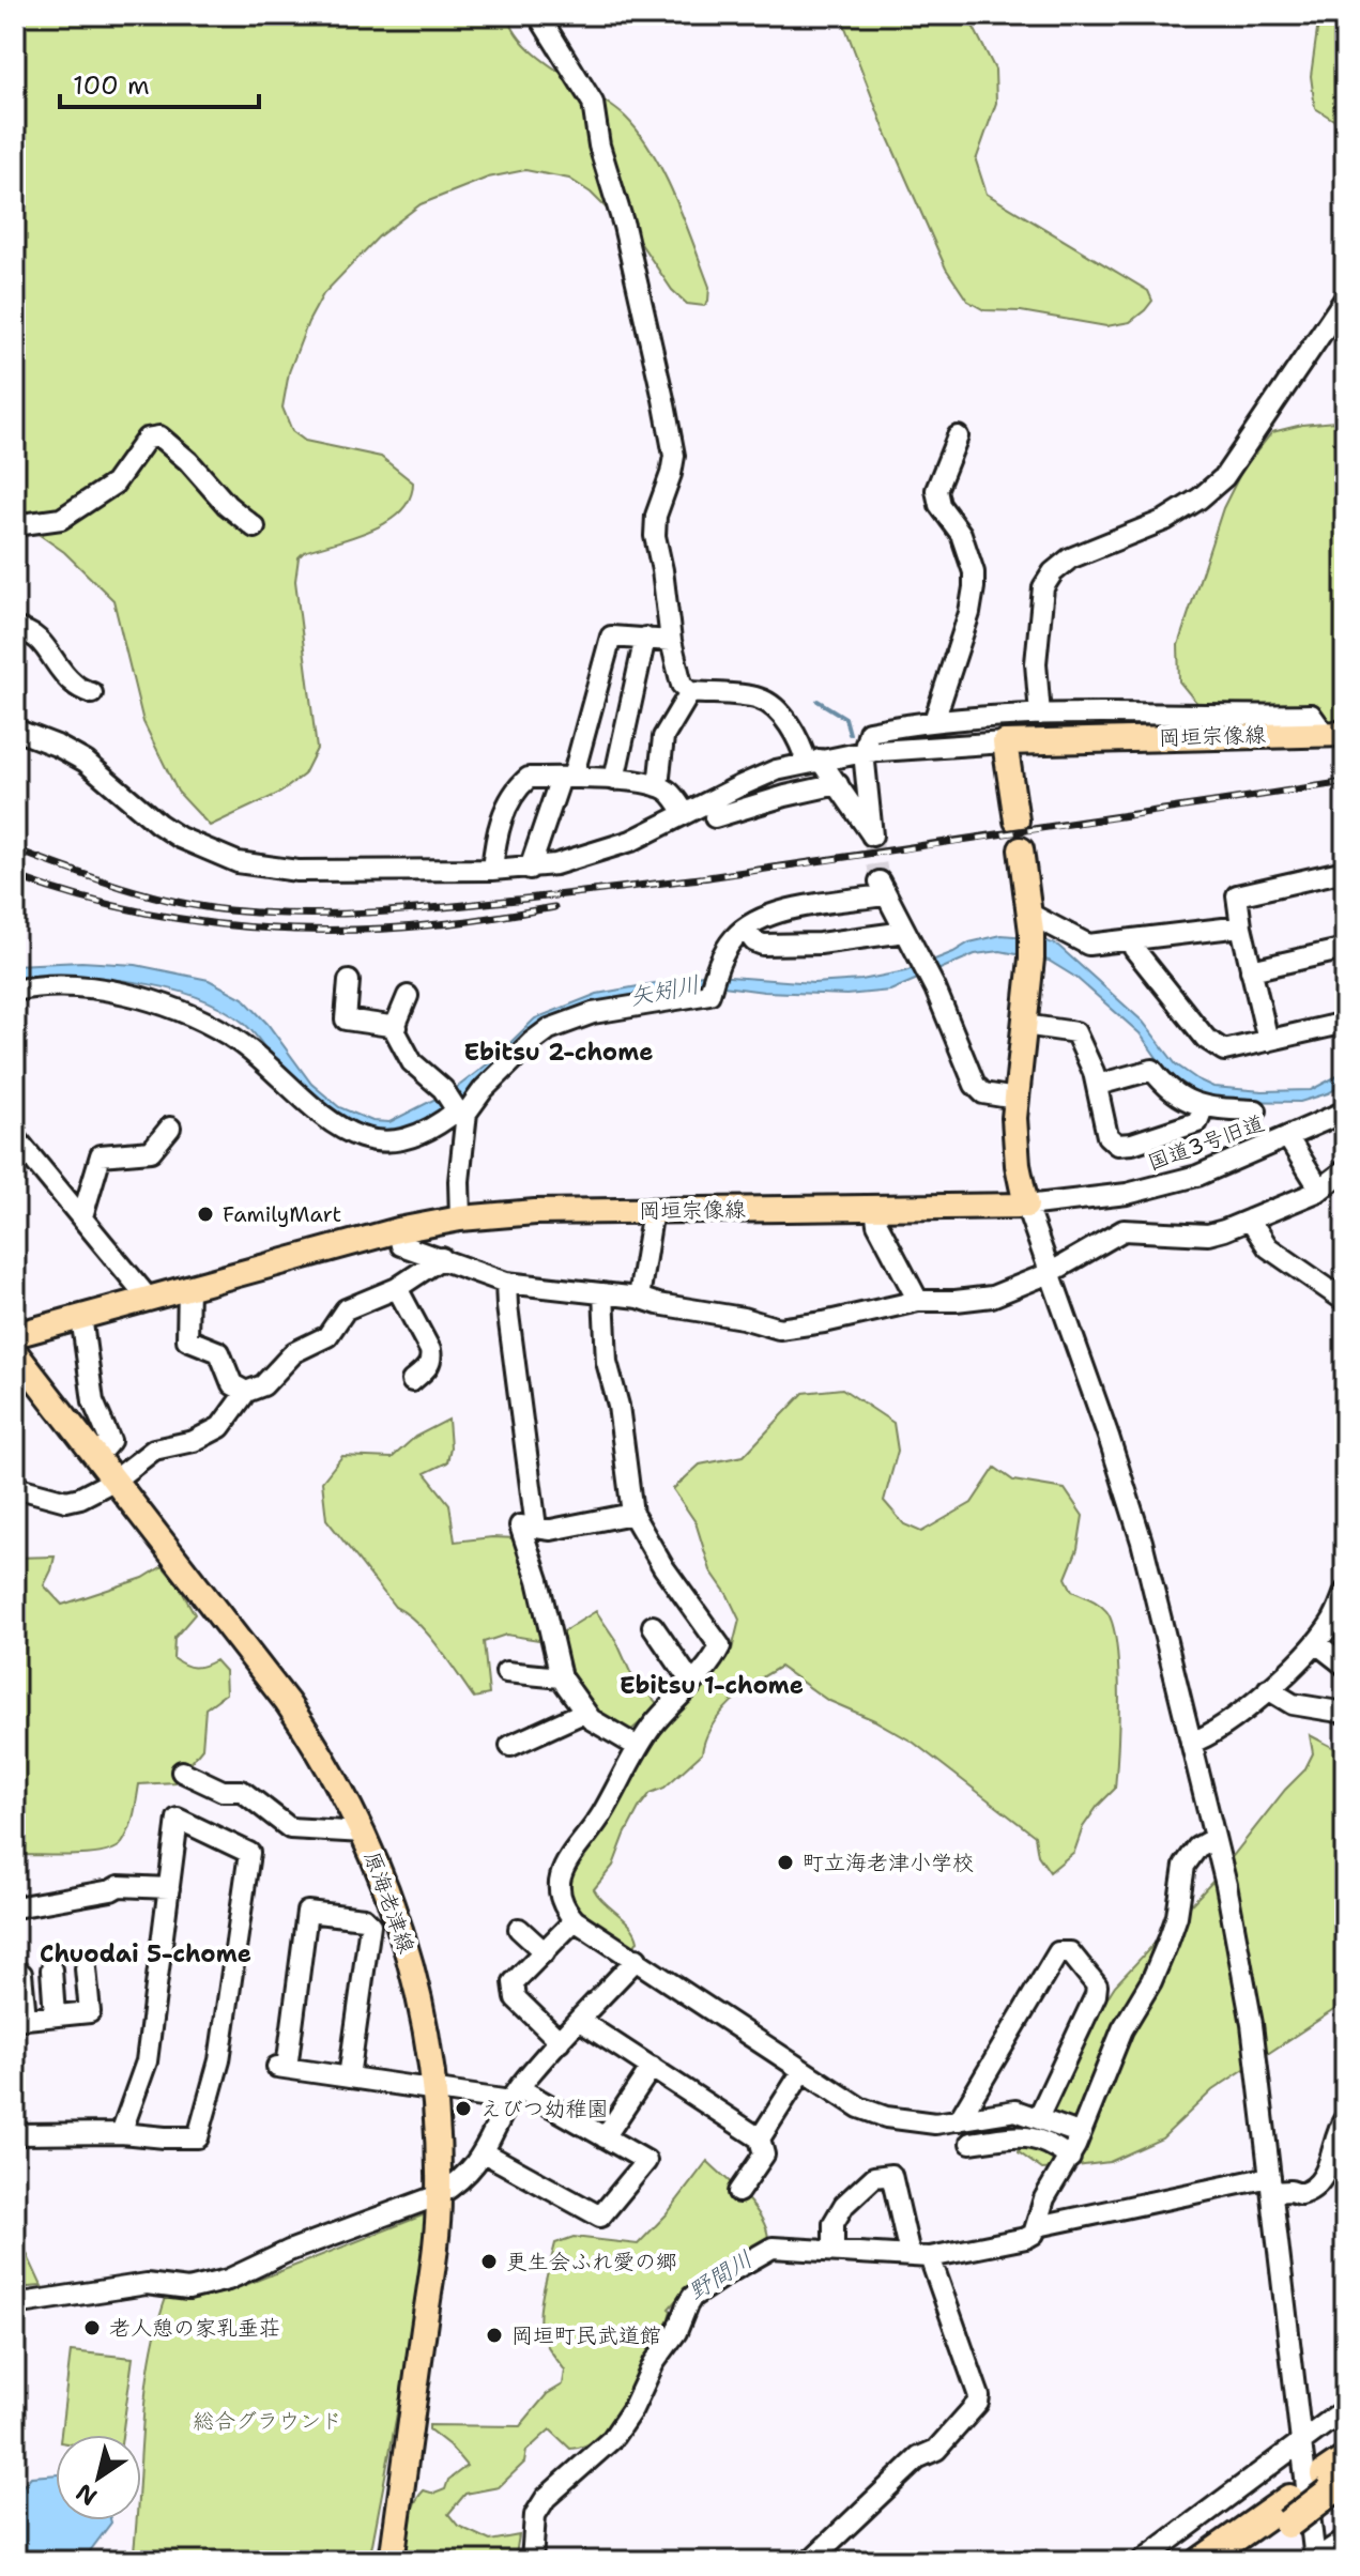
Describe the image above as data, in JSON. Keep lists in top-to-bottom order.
{
  "streets": {
    "main road": ["岡垣宗像線", "原海老津線"],
    "street": ["国道3号旧道"]
  },
  "crossings": [
    ["岡垣宗像線", "国道3号旧道"]
  ],
  "districts": ["Ebitsu 2-chome", "Ebitsu 1-chome", "Chuodai 5-chome"],
  "water": ["矢矧川", "野間川"],
  "parks": ["総合グラウンド"],
  "places": [
    "FamilyMart",
    "町立海老津小学校",
    "えびつ幼稚園",
    "更生会ふれ愛の郷",
    "老人憩の家乳垂荘",
    "岡垣町民武道館"
  ],
  "scale_bar": "100 m",
  "north": "bottom left"
}
